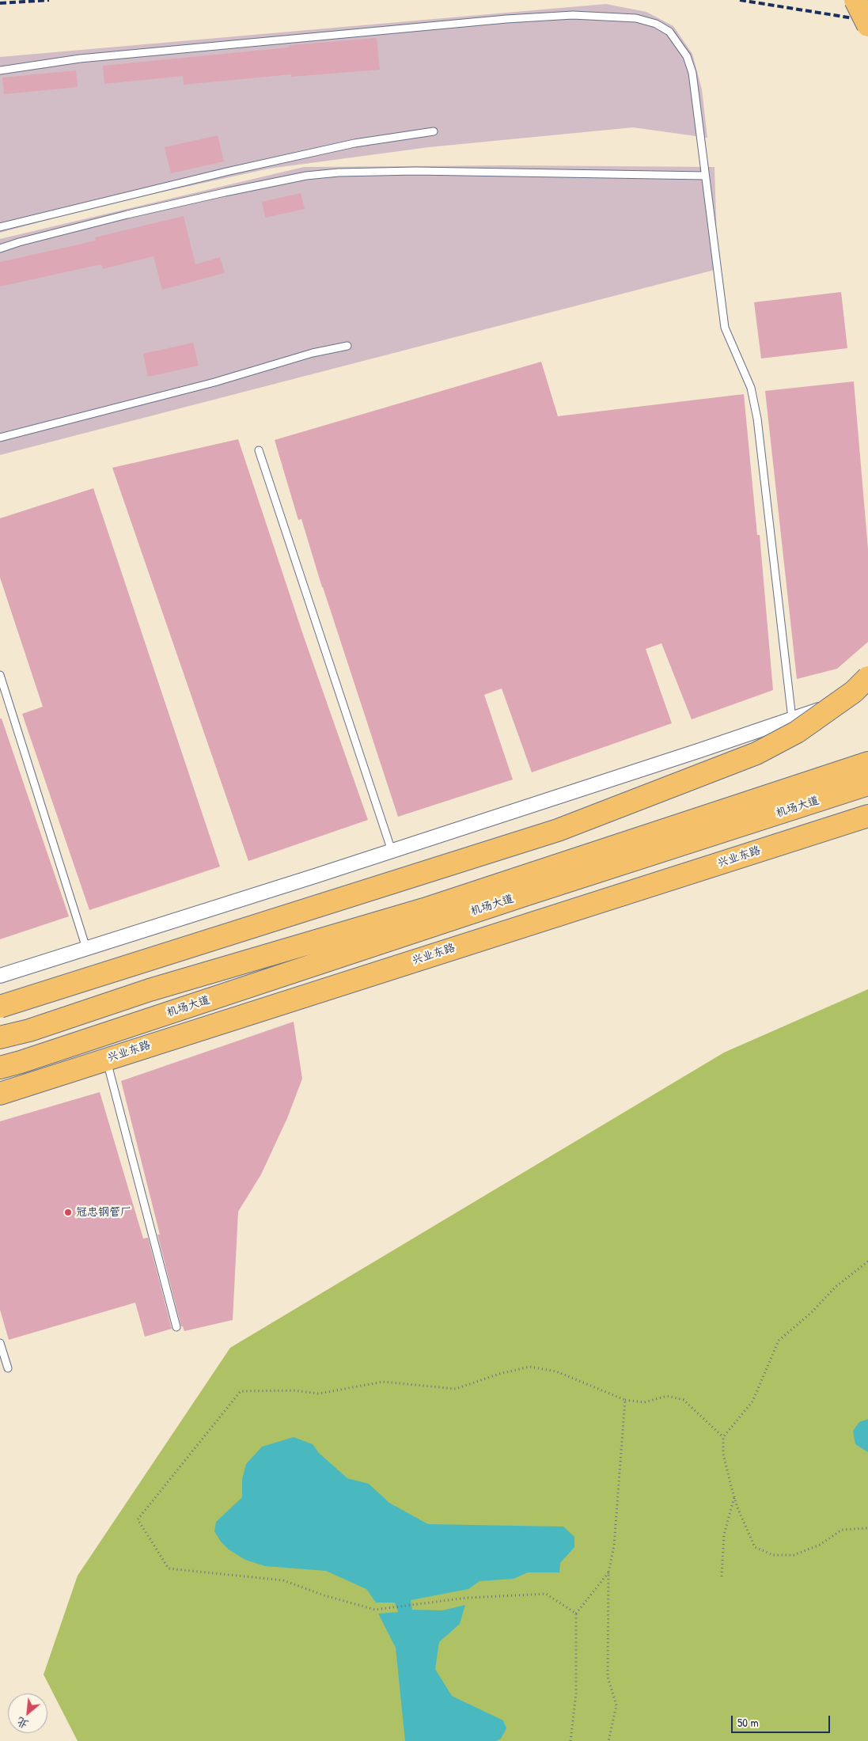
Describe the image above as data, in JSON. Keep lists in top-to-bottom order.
{
  "streets": {
    "main road": ["机场大道", "兴业东路"]
  },
  "places": ["冠忠钢管厂"],
  "scale_bar": "50 m",
  "north": "bottom left"
}
